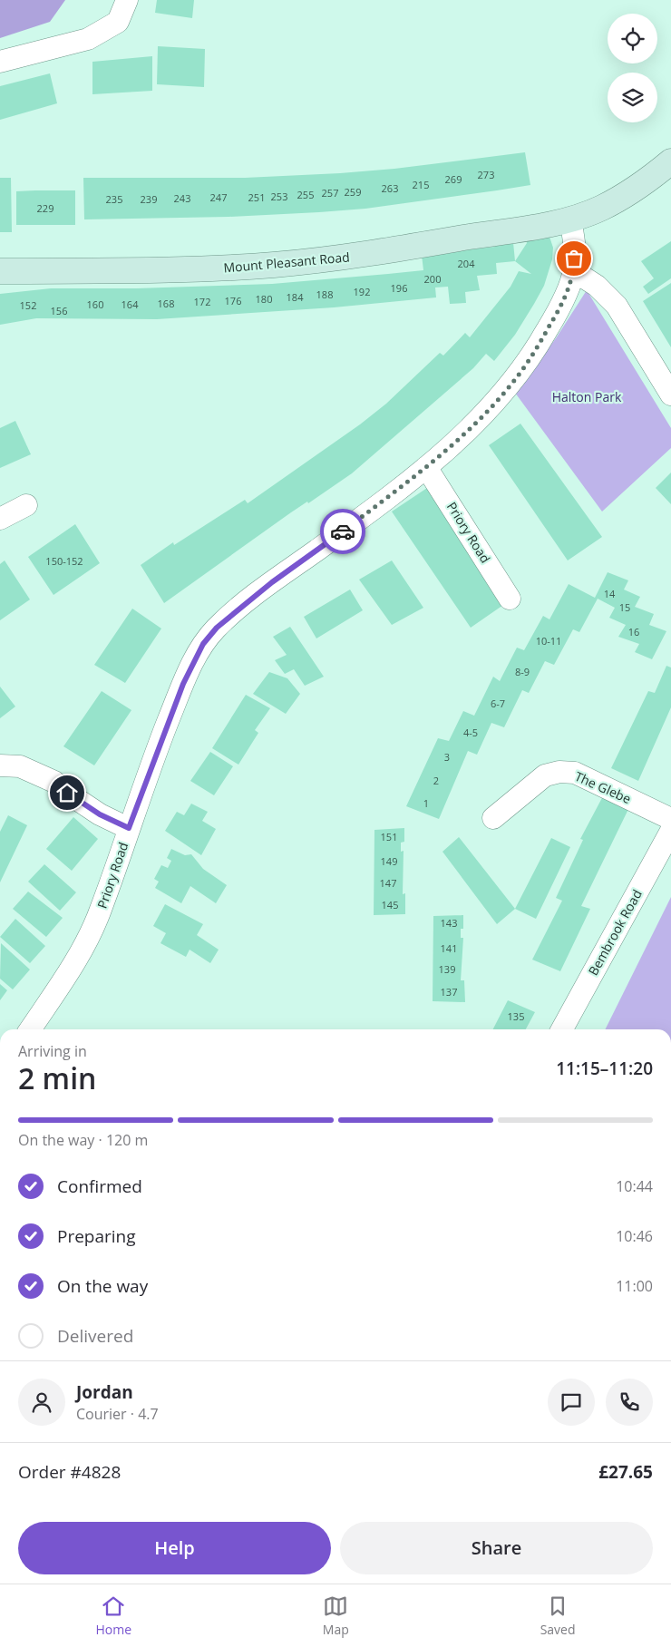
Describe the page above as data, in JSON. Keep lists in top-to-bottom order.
{
  "streets": {
    "street": [
      "Mount Pleasant Road",
      "Priory Road",
      "The Glebe",
      "Bembrook Road"
    ]
  },
  "crossings": [
    ["Mount Pleasant Road", "Priory Road"]
  ],
  "parks": ["Halton Park"],
  "house_numbers": [
    "273",
    "269",
    "215",
    "263",
    "259",
    "257",
    "255",
    "253",
    "247",
    "251",
    "243",
    "235",
    "239",
    "229",
    "204",
    "200",
    "196",
    "192",
    "188",
    "184",
    "180",
    "176",
    "172",
    "168",
    "160",
    "164",
    "152",
    "156",
    "150-152",
    "14",
    "15",
    "16",
    "10-11",
    "8-9",
    "6-7",
    "4-5",
    "3",
    "2",
    "1",
    "151",
    "149",
    "147",
    "145",
    "143",
    "141",
    "139",
    "137",
    "135"
  ],
  "page": {
    "heading": ["2 min", "Arriving in", "11:15–11:20"],
    "panel": [
      "Jordan",
      "Courier · 4.7",
      "Order #4828",
      "£27.65"
    ],
    "bar": "On the way · 120 m",
    "list": [
      ["Confirmed", "10:44"],
      ["Preparing", "10:46"],
      ["On the way", "11:00"],
      "Delivered"
    ],
    "buttons": ["Help", "Share"],
    "tabs": ["Home", "Map", "Saved"]
  }
}
